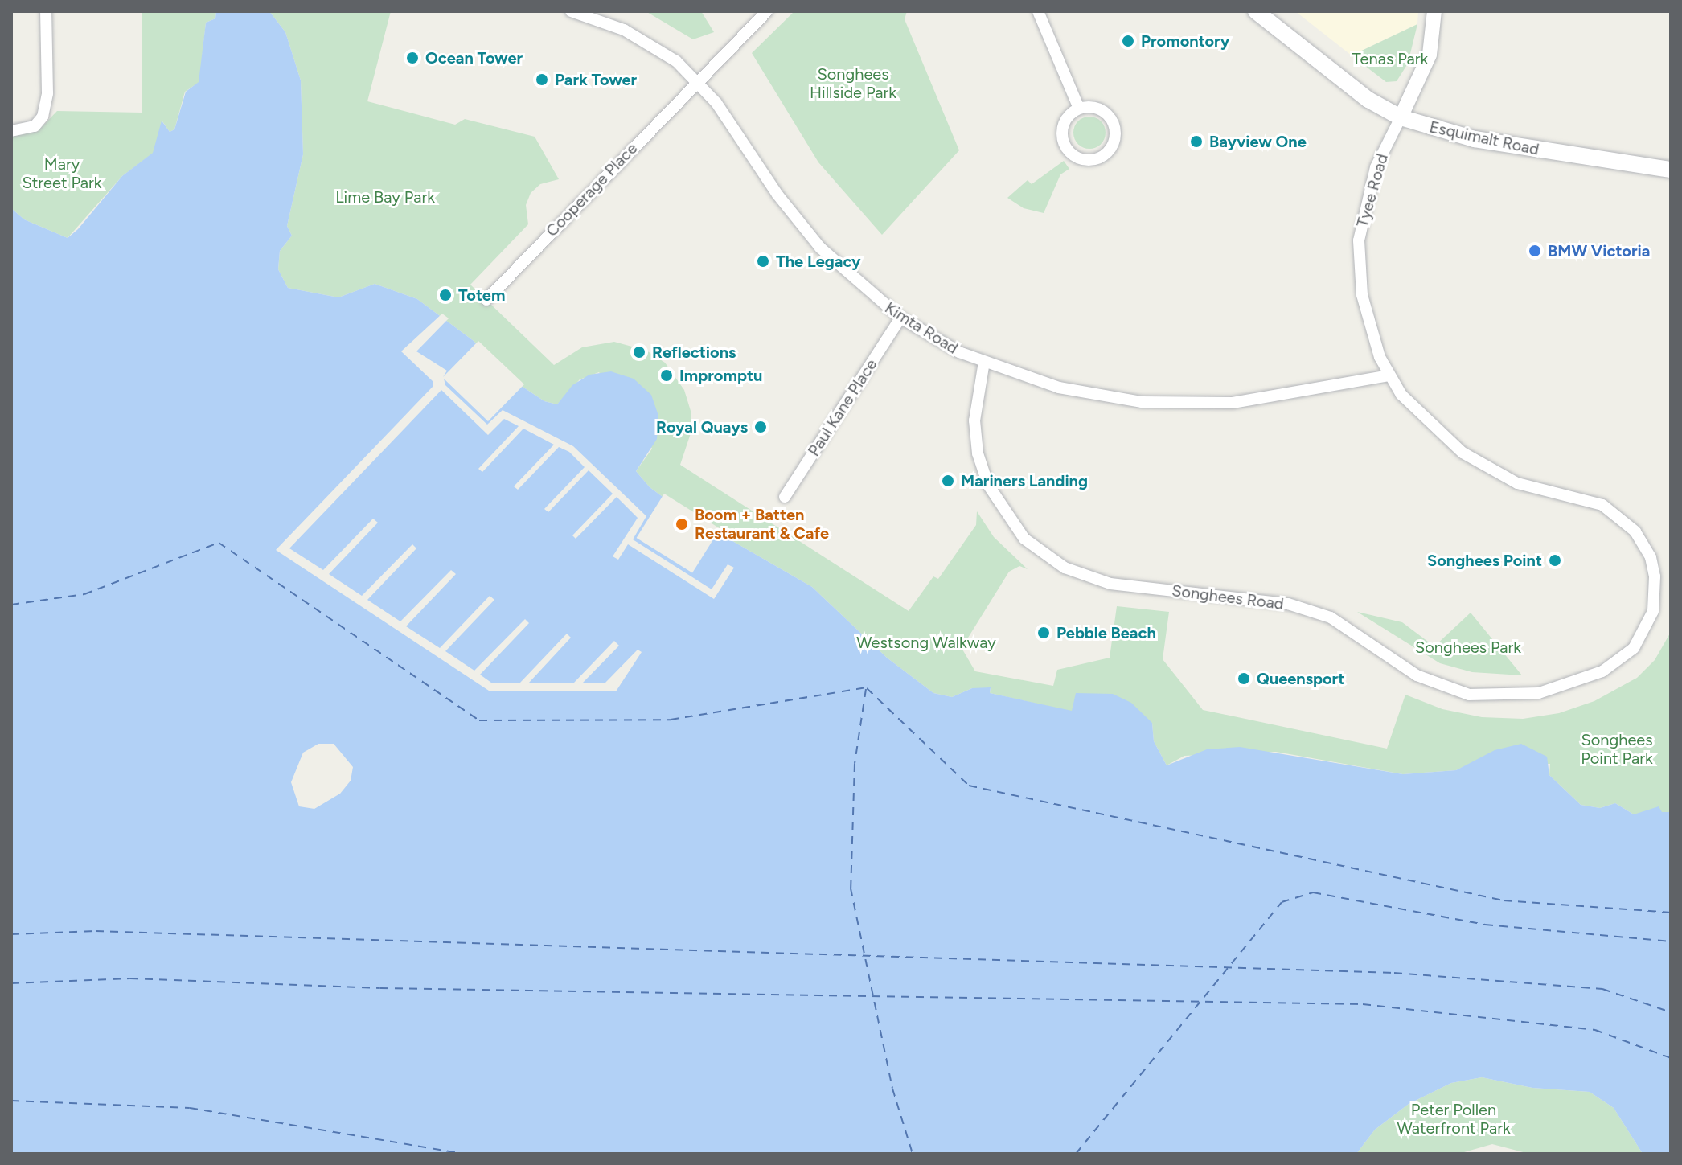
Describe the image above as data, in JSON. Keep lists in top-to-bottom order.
{
  "streets": {
    "main road": ["Esquimalt Road"],
    "street": [
      "Cooperage Place",
      "Tyee Road",
      "Kimta Road",
      "Paul Kane Place",
      "Songhees Road"
    ]
  },
  "crossings": [
    ["Esquimalt Road", "Tyee Road"],
    ["Cooperage Place", "Kimta Road"],
    ["Tyee Road", "Kimta Road"],
    ["Tyee Road", "Songhees Road"],
    ["Kimta Road", "Paul Kane Place"],
    ["Kimta Road", "Songhees Road"]
  ],
  "parks": [
    "Tenas Park",
    "Songhees Hillside Park",
    "Mary Street Park",
    "Lime Bay Park",
    "Westsong Walkway",
    "Songhees Park",
    "Songhees Point Park",
    "Peter Pollen Waterfront Park"
  ],
  "places": [
    "Promontory",
    "Ocean Tower",
    "Park Tower",
    "Bayview One",
    "BMW Victoria",
    "The Legacy",
    "Totem",
    "Reflections",
    "Impromptu",
    "Royal Quays",
    "Mariners Landing",
    "Boom + Batten Restaurant & Cafe",
    "Songhees Point",
    "Pebble Beach",
    "Queensport"
  ]
}
